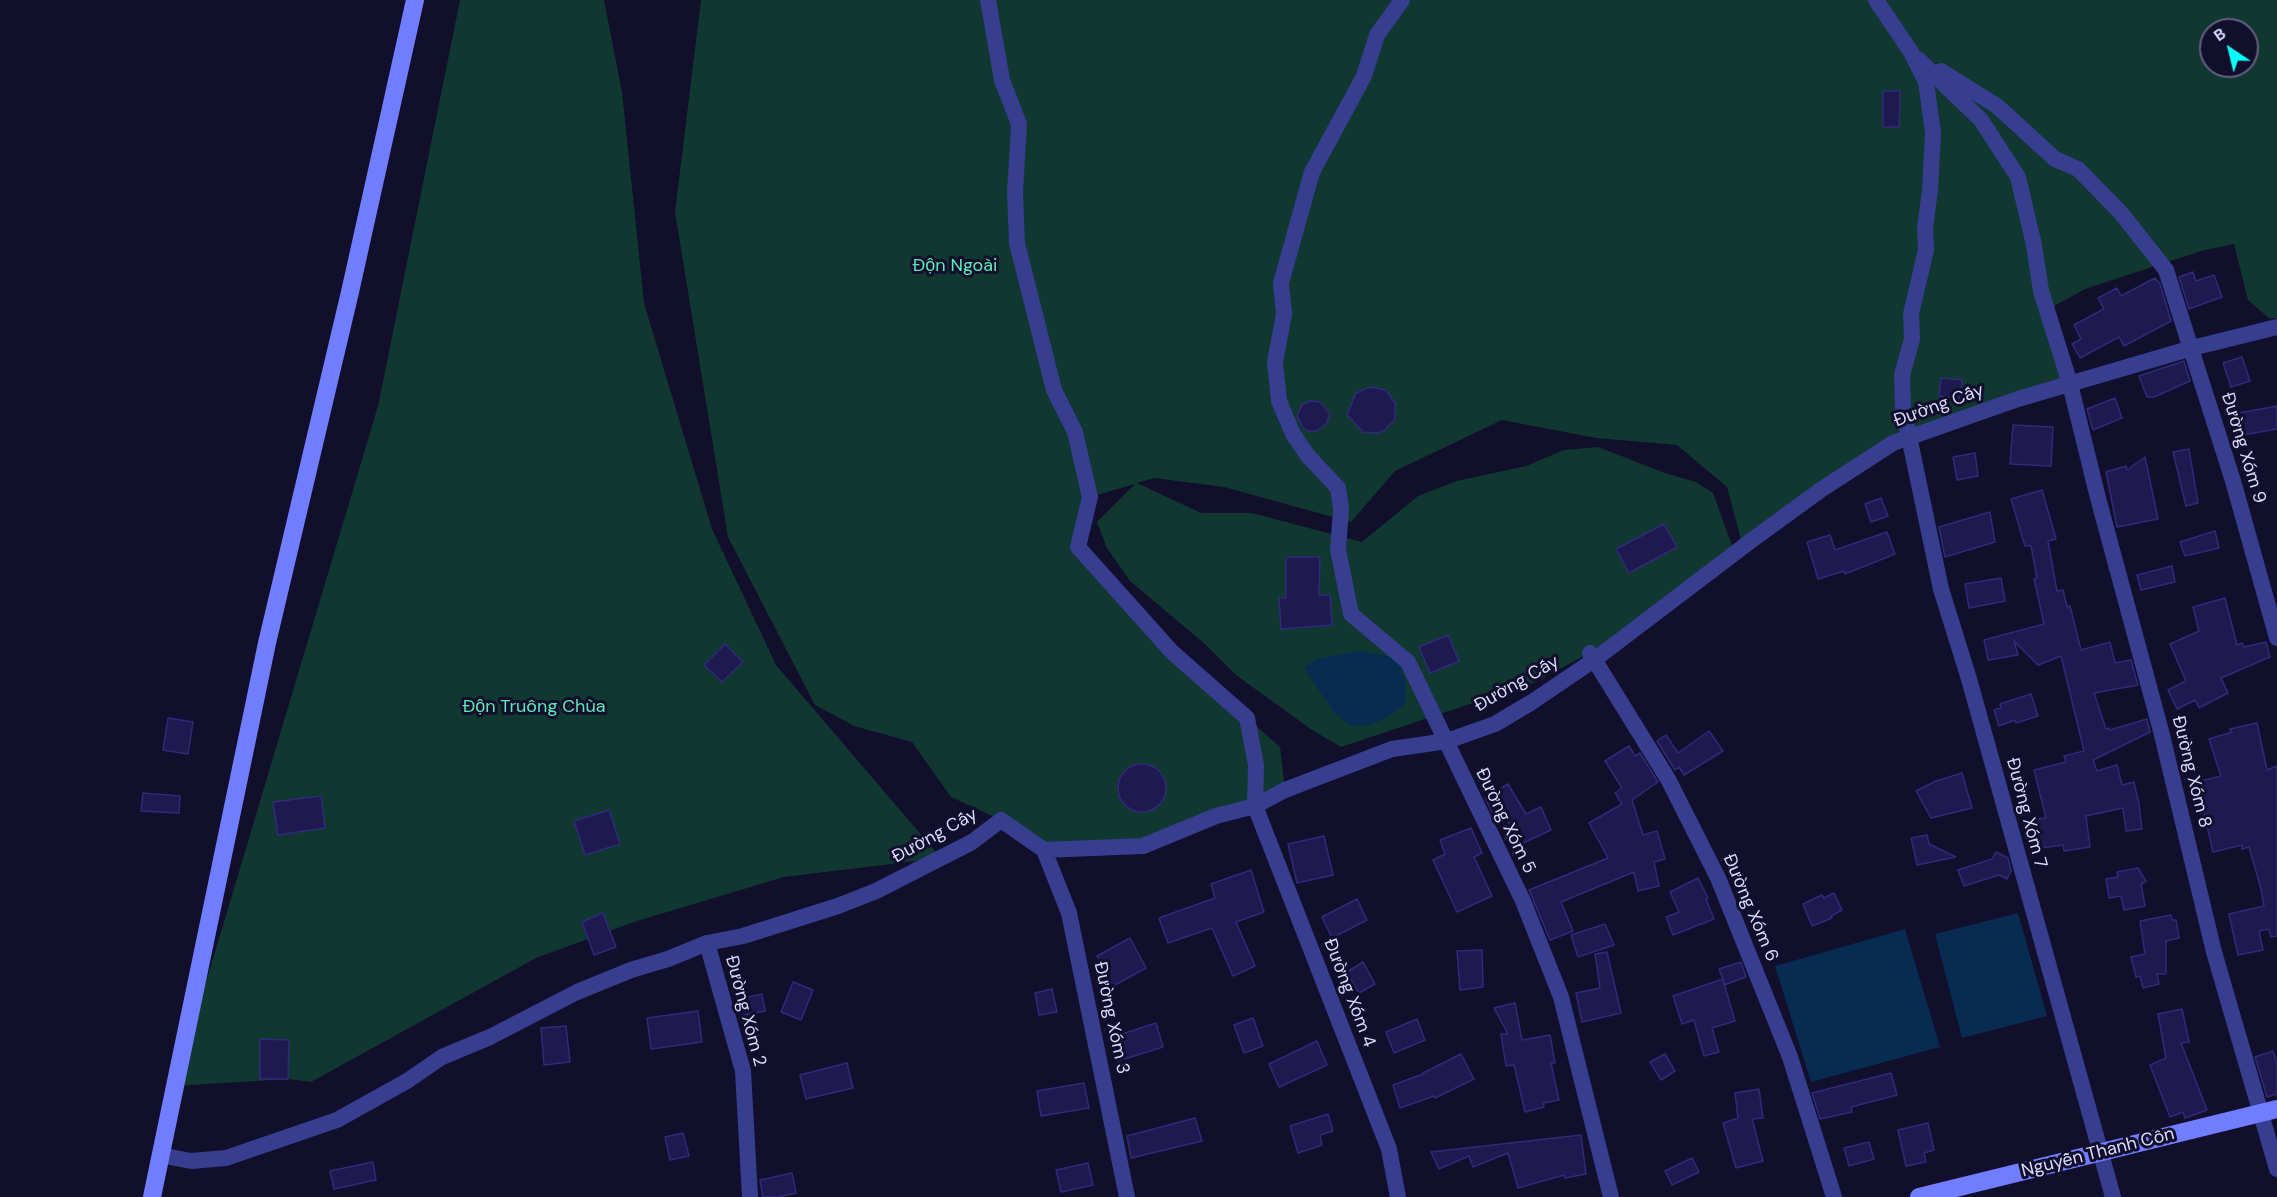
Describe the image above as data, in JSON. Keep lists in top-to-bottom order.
{
  "streets": {
    "street": [
      "Đường Cấy",
      "Đường Xóm 9",
      "Đường Xóm 8",
      "Đường Xóm 7",
      "Đường Xóm 5",
      "Đường Xóm 6",
      "Đường Xóm 4",
      "Đường Xóm 2",
      "Đường Xóm 3",
      "Nguyễn Thanh Côn"
    ]
  },
  "crossings": [
    ["Đường Cấy", "Đường Xóm 9"],
    ["Đường Cấy", "Đường Xóm 8"],
    ["Đường Cấy", "Đường Xóm 7"],
    ["Đường Cấy", "Đường Xóm 5"],
    ["Đường Cấy", "Đường Xóm 6"],
    ["Đường Cấy", "Đường Xóm 4"],
    ["Đường Cấy", "Đường Xóm 2"],
    ["Đường Cấy", "Đường Xóm 3"],
    ["Đường Xóm 9", "Đường Xóm 8"],
    ["Đường Xóm 9", "Đường Xóm 7"],
    ["Đường Xóm 8", "Đường Xóm 7"],
    ["Đường Xóm 8", "Nguyễn Thanh Côn"],
    ["Đường Xóm 7", "Nguyễn Thanh Côn"]
  ],
  "parks": ["Độn Ngoài", "Độn Truông Chùa"],
  "north": "top left"
}
